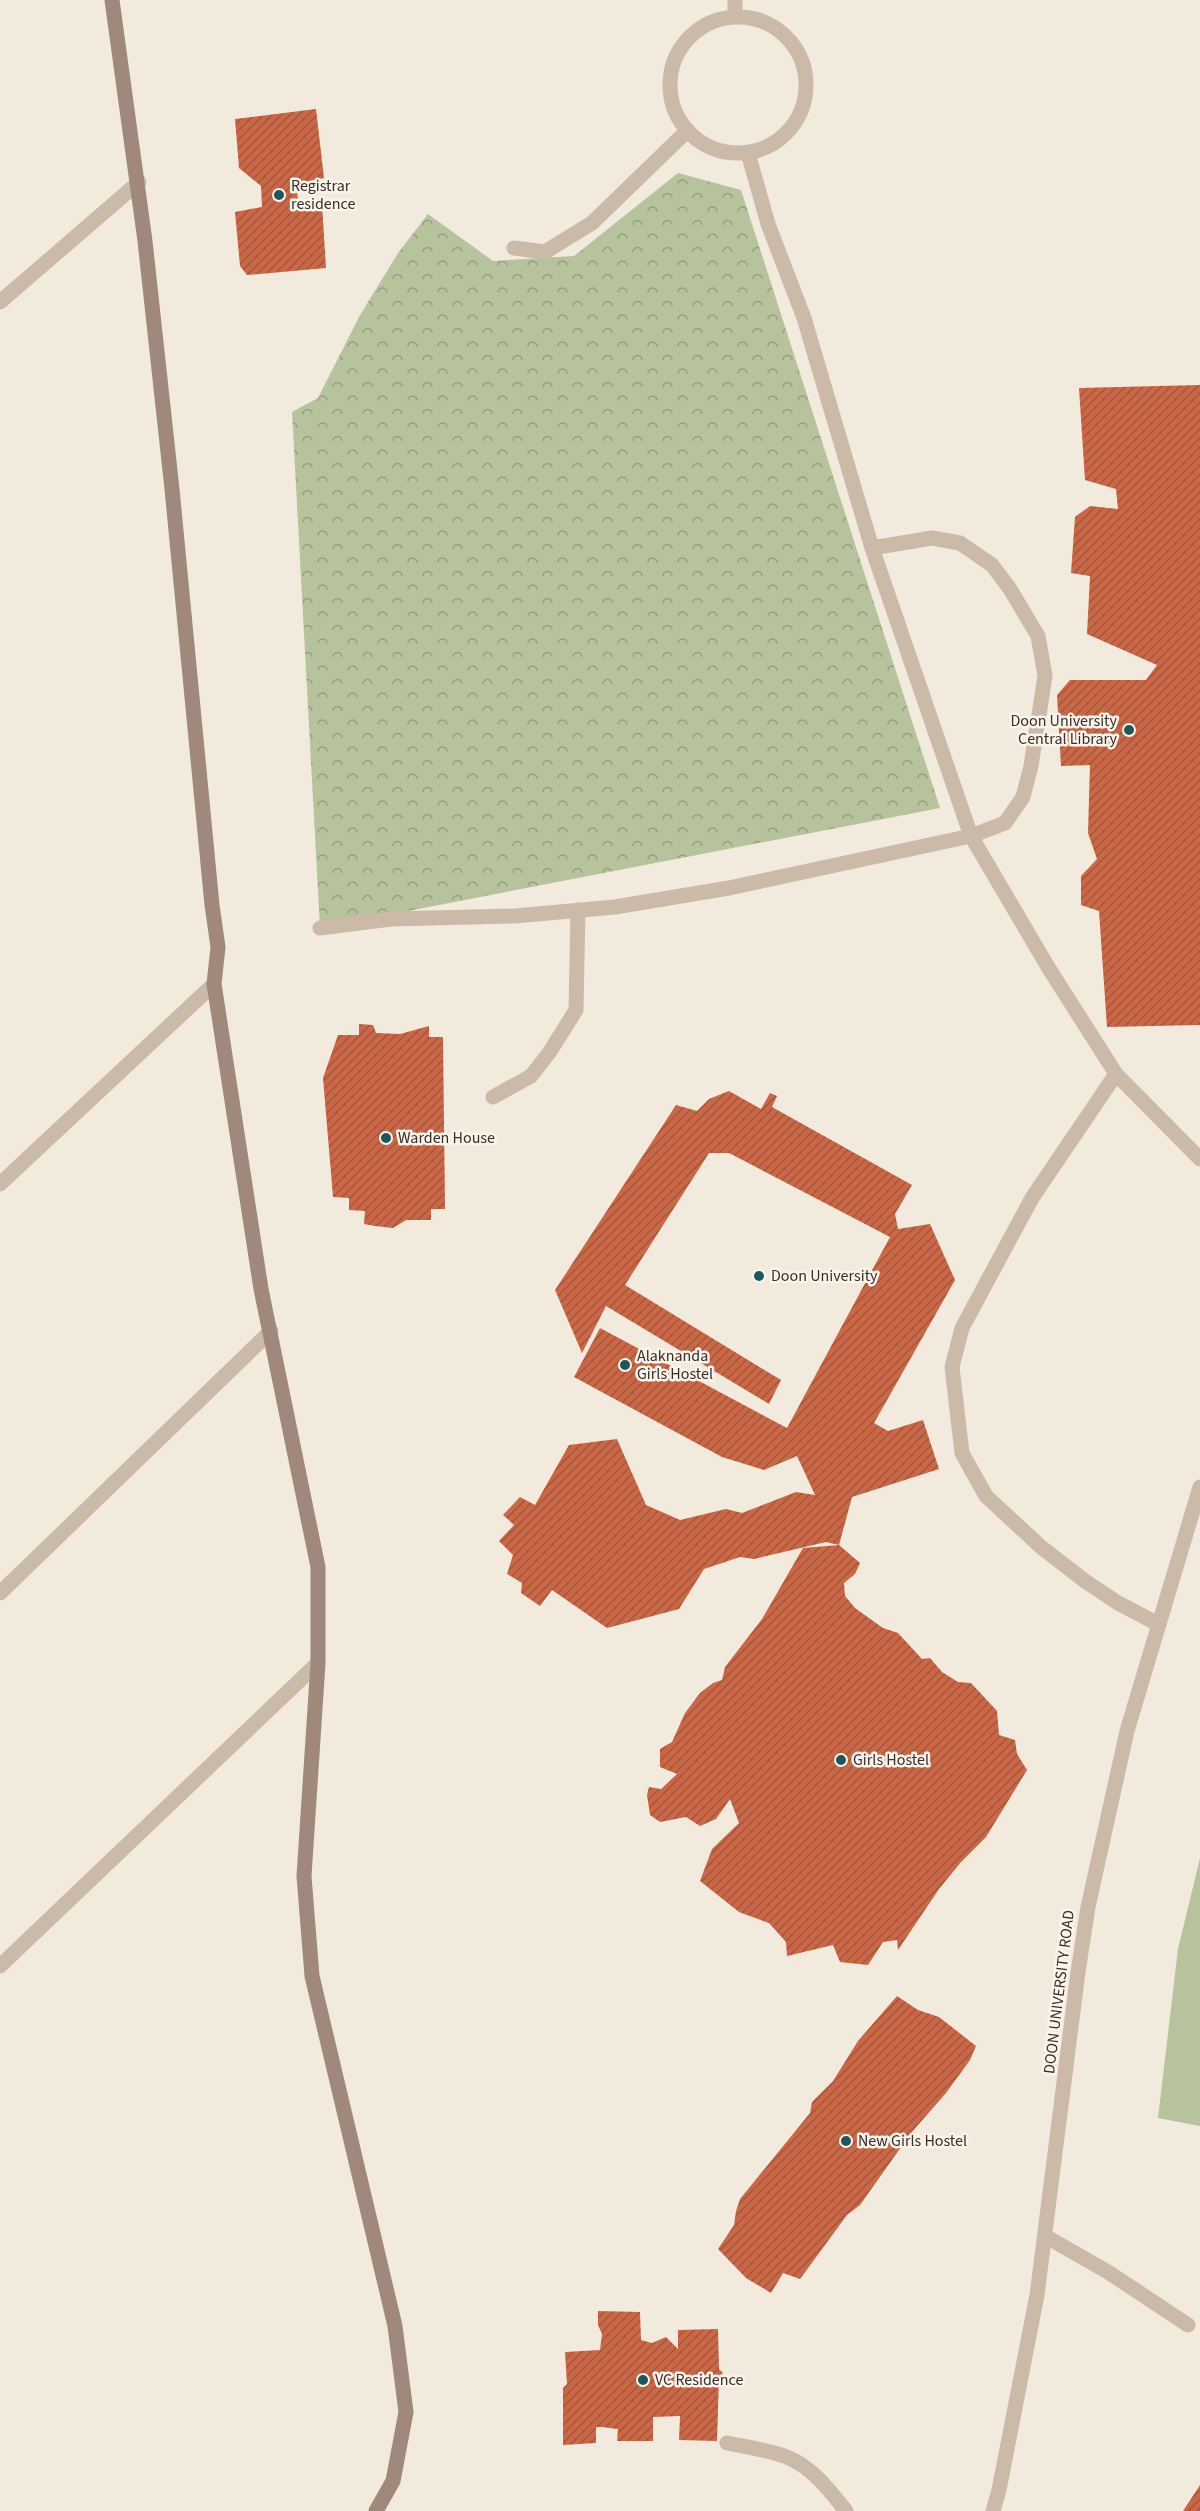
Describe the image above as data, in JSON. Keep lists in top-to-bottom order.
{
  "streets": {
    "street": ["DOON UNIVERSITY ROAD"]
  },
  "places": [
    "Registrar residence",
    "Doon University Central Library",
    "Warden House",
    "Doon University",
    "Alaknanda Girls Hostel",
    "Girls Hostel",
    "New Girls Hostel",
    "VC Residence"
  ]
}
